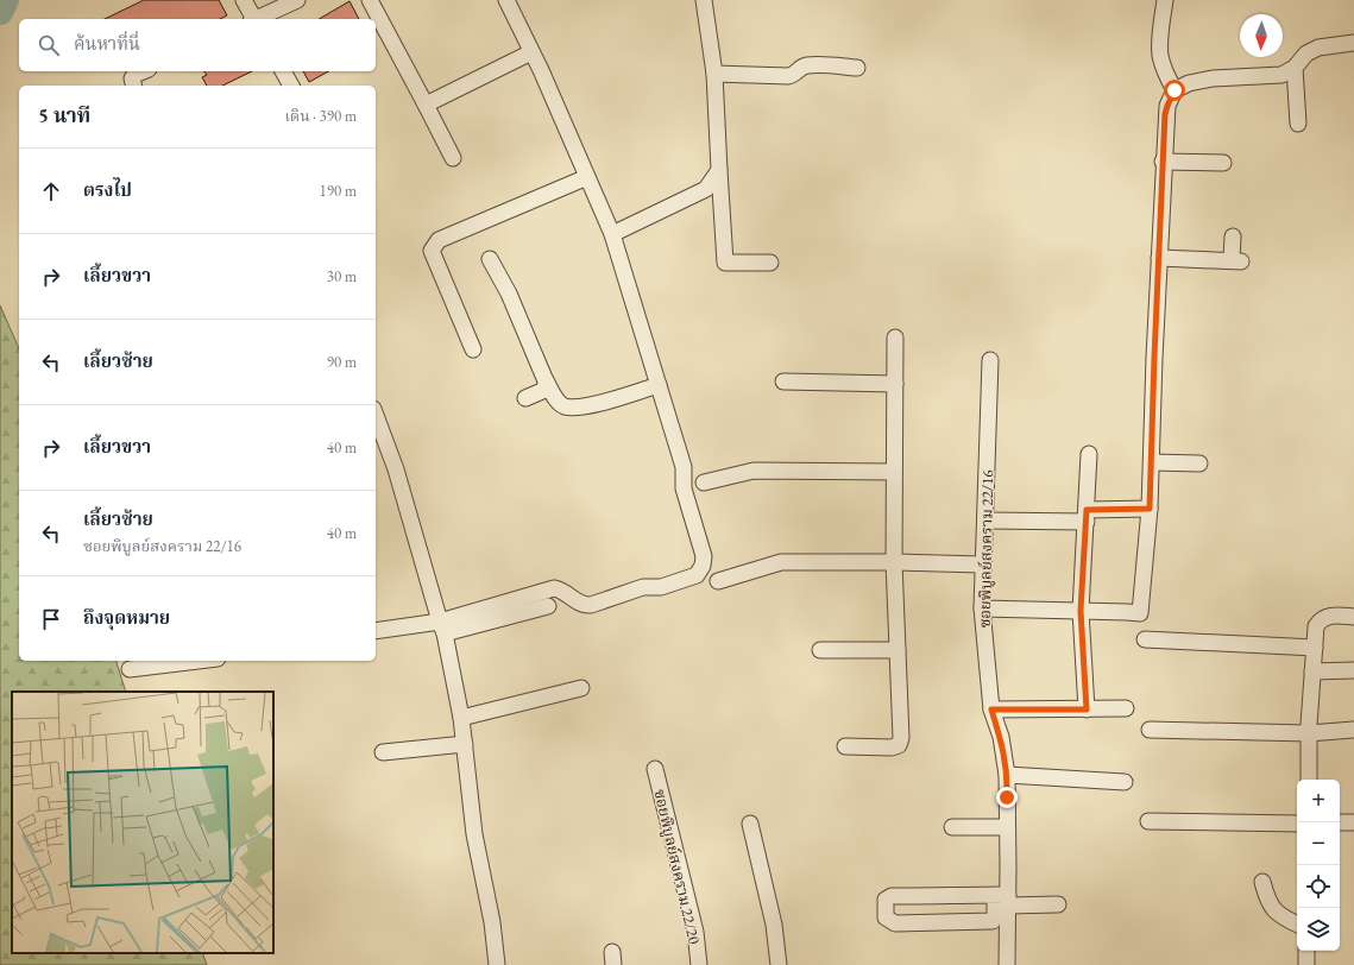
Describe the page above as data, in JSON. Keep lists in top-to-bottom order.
{
  "streets": {
    "street": ["ซอยพิบูลย์สงคราม 22/16", "ซอยพิบูลย์สงคราม 22/20"]
  },
  "north": "bottom",
  "page": {
    "search": "ค้นหาที่นี่",
    "heading": ["5 นาที", "เดิน · 390 m"],
    "list": [
      ["ตรงไป", "190 m"],
      ["เลี้ยวขวา", "30 m"],
      ["เลี้ยวซ้าย", "90 m"],
      ["เลี้ยวขวา", "40 m"],
      ["เลี้ยวซ้าย", "ซอยพิบูลย์สงคราม 22/16", "40 m"],
      "ถึงจุดหมาย"
    ],
    "map_buttons": ["+", "−"]
  }
}
